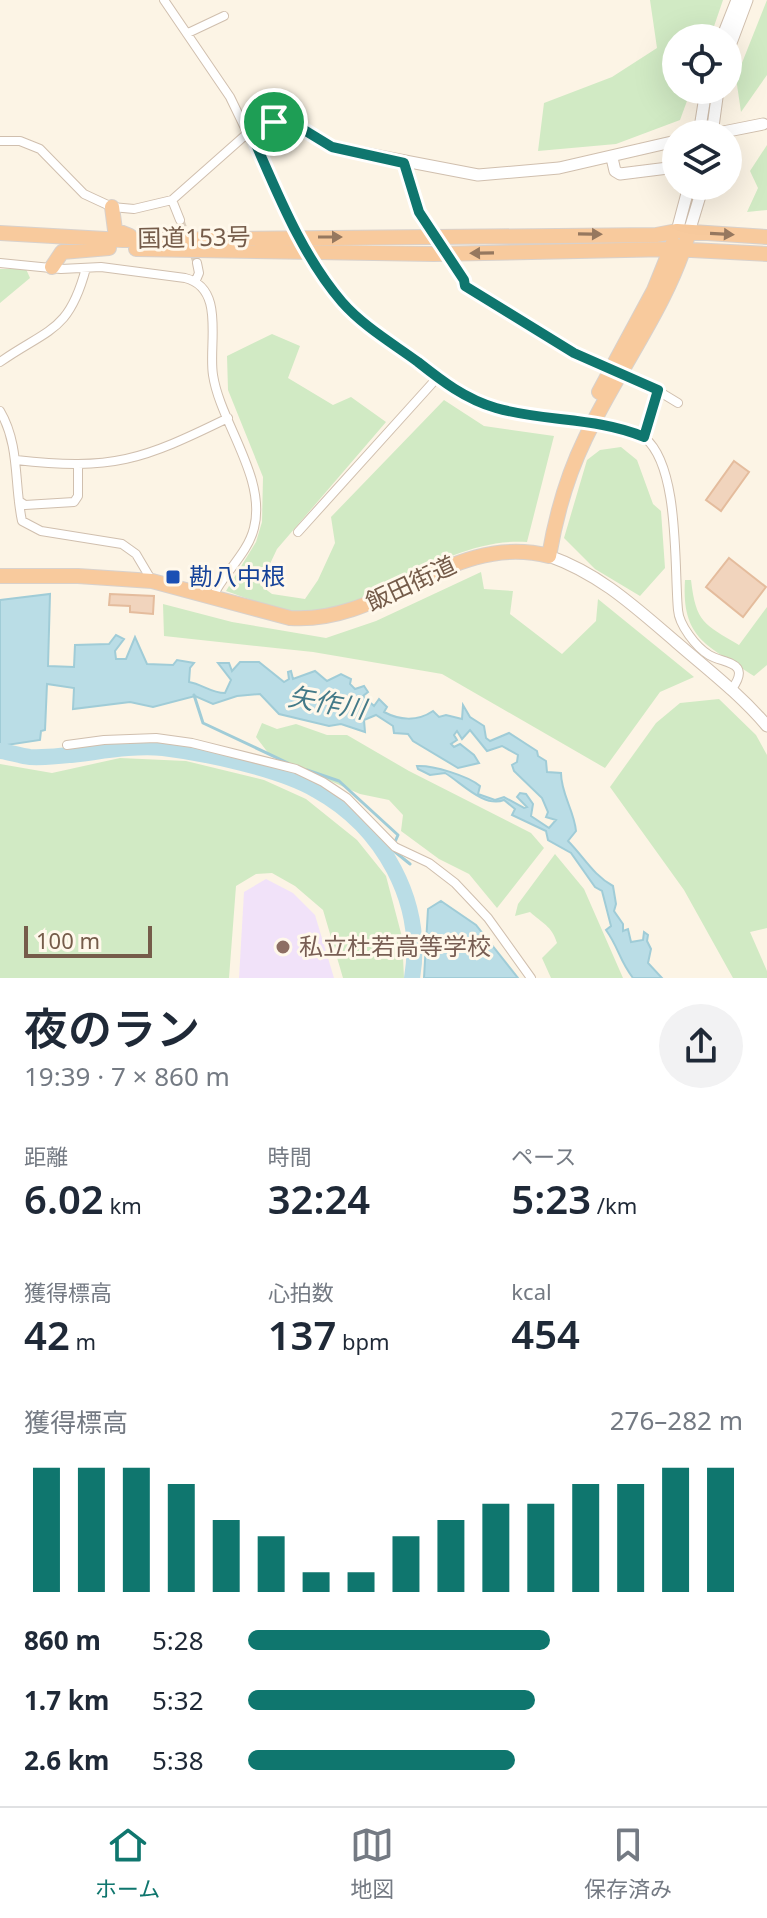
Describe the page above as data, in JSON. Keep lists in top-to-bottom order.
{
  "streets": {
    "highway": ["国道153号", "飯田街道"]
  },
  "water": ["矢作川"],
  "places": {
    "transit": ["勘八中根"],
    "other": ["私立杜若高等学校"]
  },
  "scale_bar": "100 m",
  "page": {
    "scale": "100 m",
    "heading": ["夜のラン", "19:39 · 7 × 860 m"],
    "stats": [
      ["距離", "6.02 km"],
      ["時間", "32:24"],
      ["ペース", "5:23 /km"],
      ["獲得標高", "42 m"],
      ["心拍数", "137 bpm"],
      ["kcal", "454"]
    ],
    "chart": ["獲得標高", "276–282 m"],
    "list": [
      {
        "name": "860 m",
        "note": "5:28"
      },
      {
        "name": "1.7 km",
        "note": "5:32"
      },
      {
        "name": "2.6 km",
        "note": "5:38"
      }
    ],
    "tabs": ["ホーム", "地図", "保存済み"]
  }
}
